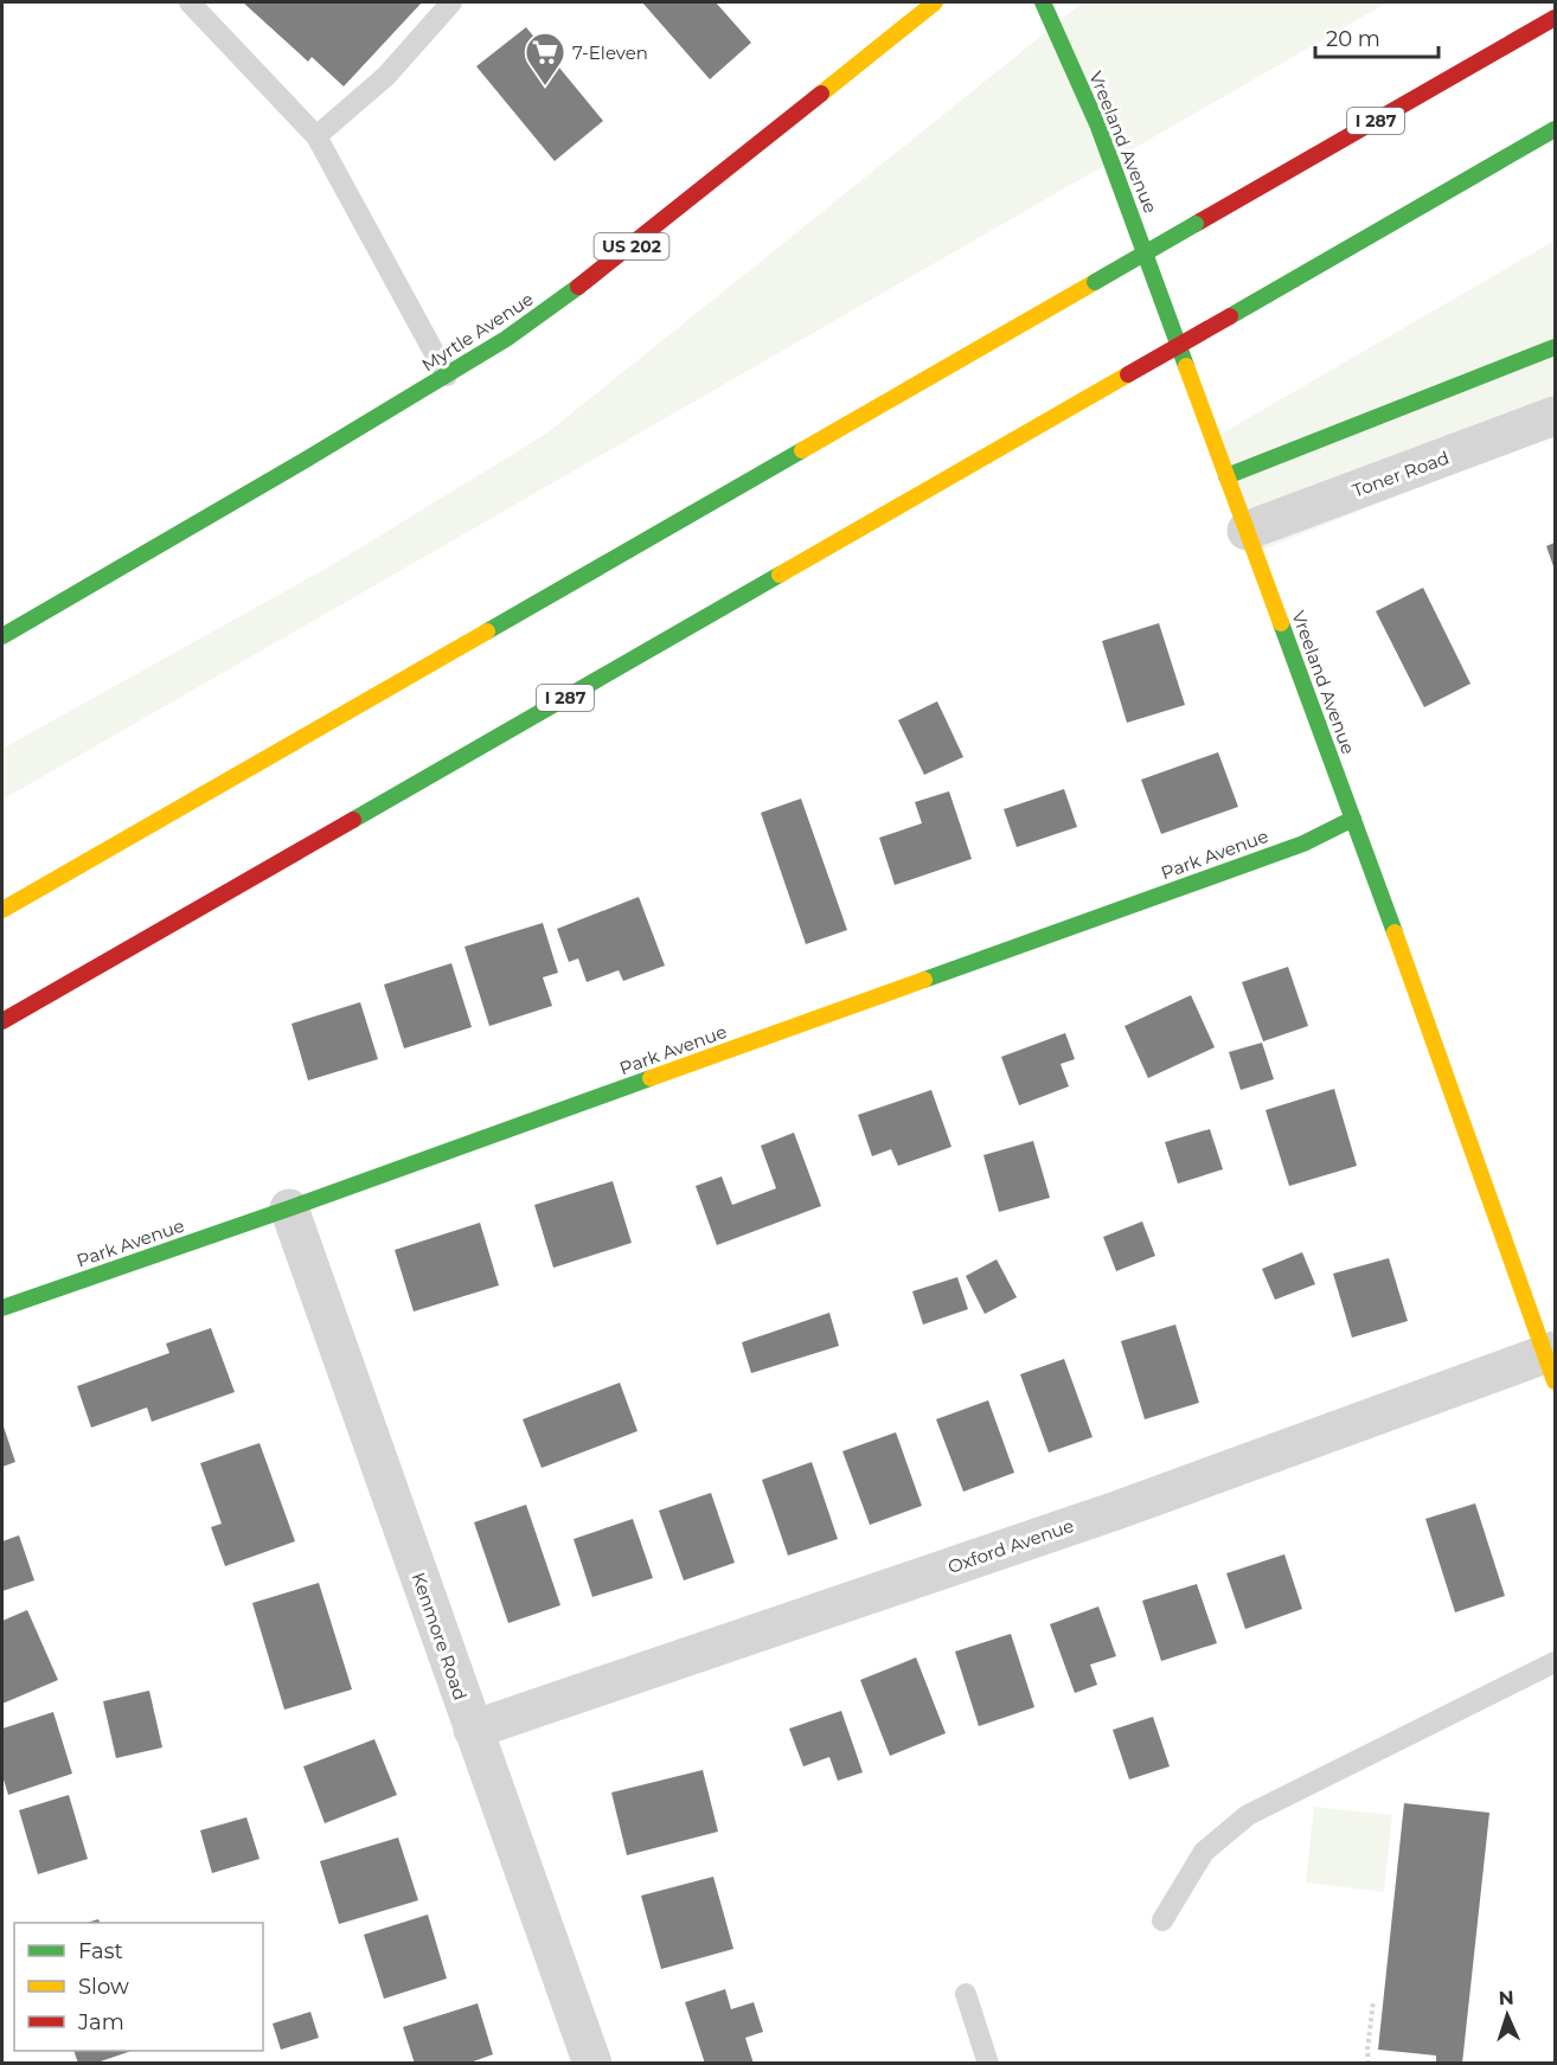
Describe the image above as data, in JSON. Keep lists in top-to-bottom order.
{
  "streets": {
    "main road": [
      "I 287",
      "Vreeland Avenue",
      "US 202",
      "Myrtle Avenue",
      "Park Avenue"
    ],
    "street": ["Toner Road", "Oxford Avenue", "Kenmore Road"]
  },
  "crossings": [
    ["Vreeland Avenue", "Toner Road"],
    ["Vreeland Avenue", "Park Avenue"],
    ["Vreeland Avenue", "Oxford Avenue"],
    ["Park Avenue", "Kenmore Road"],
    ["Oxford Avenue", "Kenmore Road"]
  ],
  "places": {
    "supermarket": ["7-Eleven"]
  },
  "legend": ["Fast", "Slow", "Jam"],
  "scale_bar": "20 m",
  "north": "top"
}
